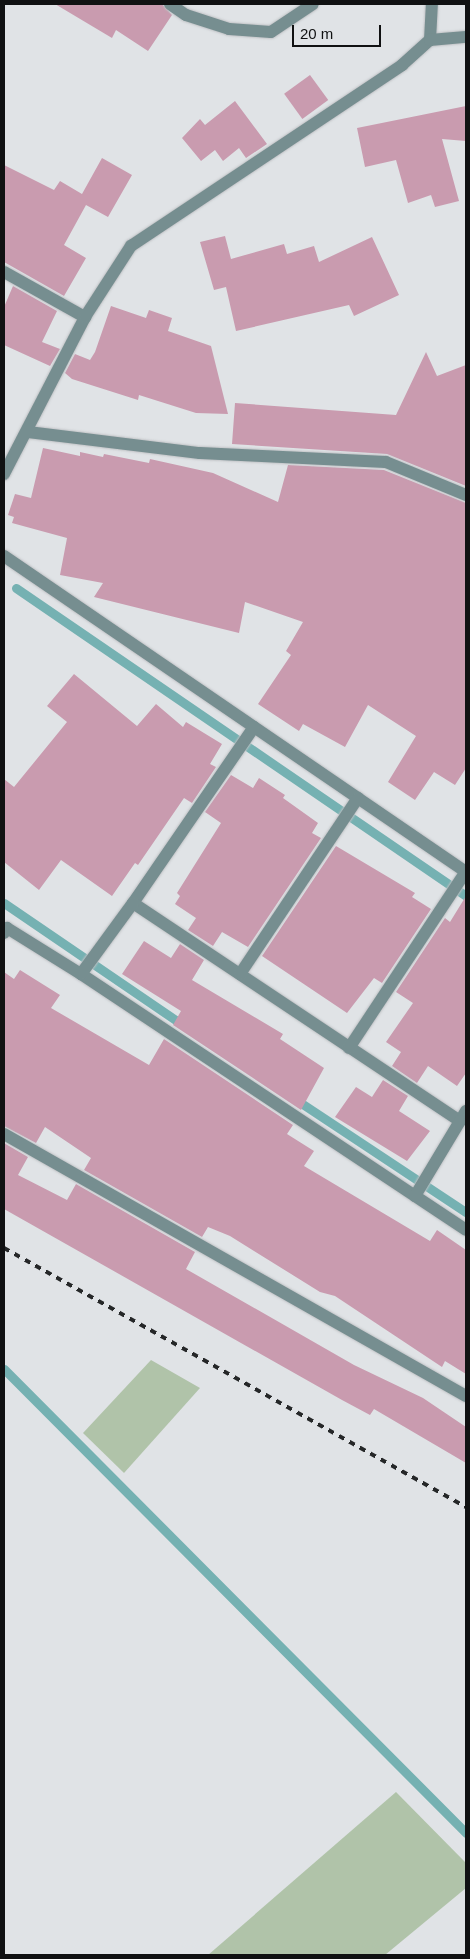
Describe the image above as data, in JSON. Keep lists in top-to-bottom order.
{
  "scale_bar": "20 m"
}
